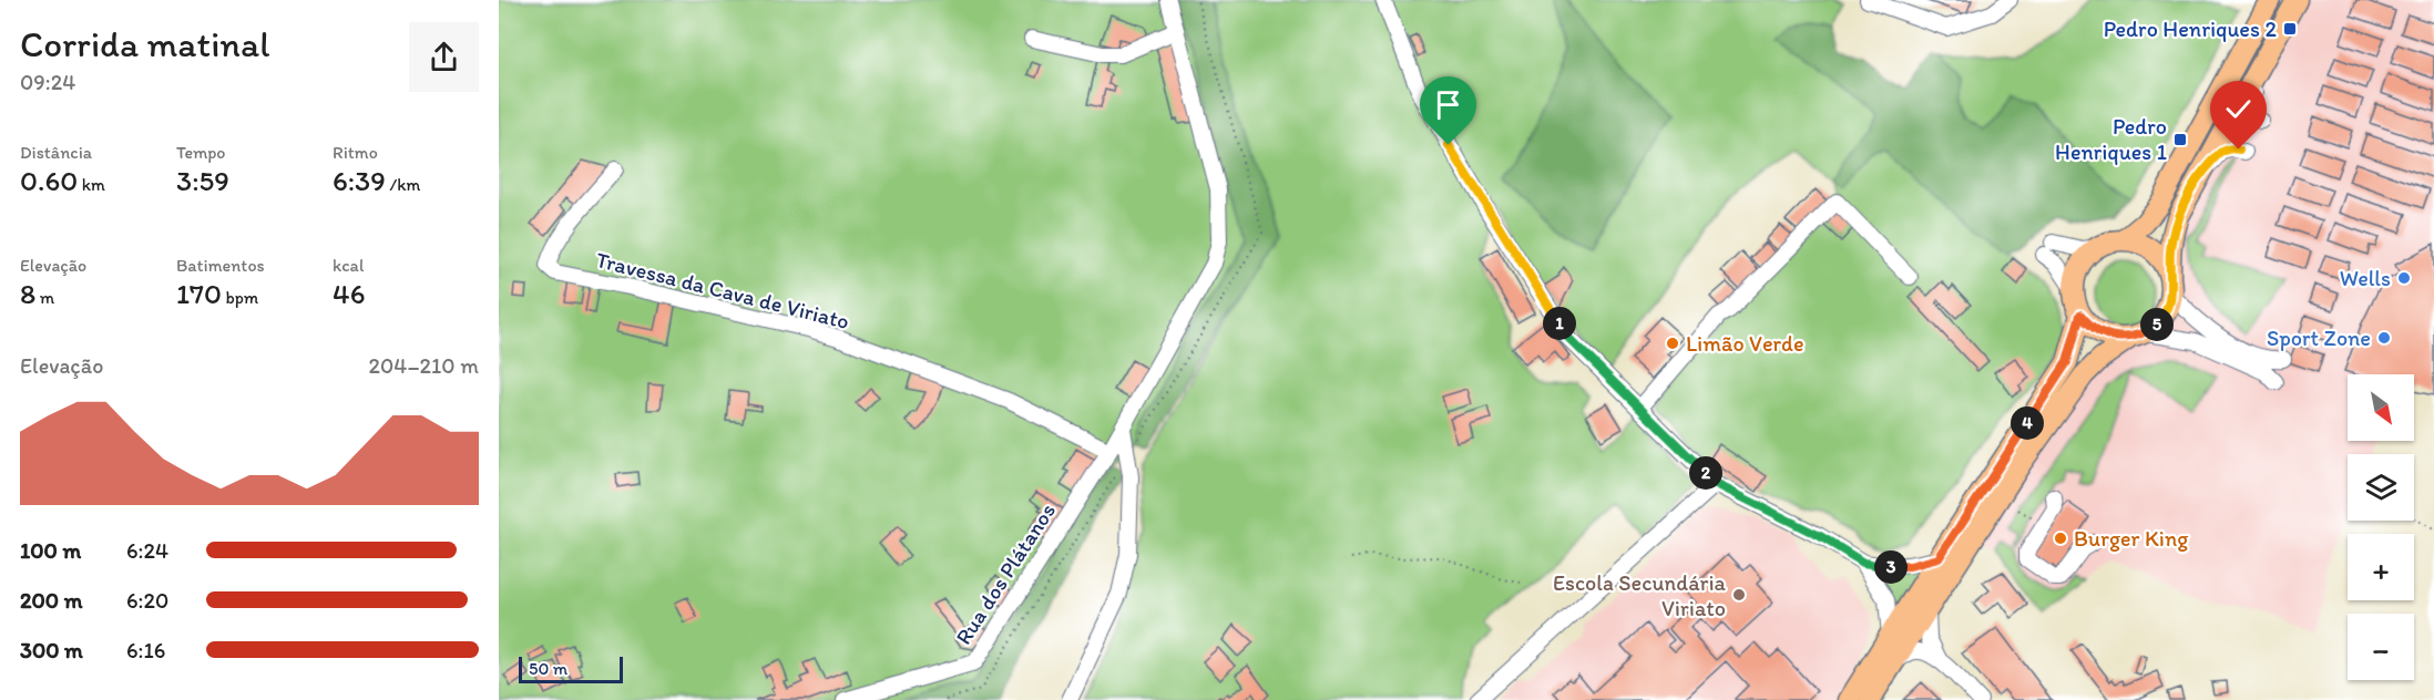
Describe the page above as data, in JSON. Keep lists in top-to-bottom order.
{
  "streets": {
    "street": ["Travessa da Cava de Viriato", "Rua dos Plátanos"]
  },
  "crossings": [
    ["Travessa da Cava de Viriato", "Rua dos Plátanos"]
  ],
  "places": {
    "transit": ["Pedro Henriques 2", "Pedro Henriques 1"],
    "other": [
      "Wells",
      "Sport Zone",
      "Limão Verde",
      "Burger King",
      "Escola Secundária Viriato"
    ]
  },
  "scale_bar": "50 m",
  "north": "bottom right",
  "page": {
    "heading": ["Corrida matinal", "09:24"],
    "stats": [
      ["Distância", "0.60 km"],
      ["Tempo", "3:59"],
      ["Ritmo", "6:39 /km"],
      ["Elevação", "8 m"],
      ["Batimentos", "170 bpm"],
      ["kcal", "46"]
    ],
    "pins": [
      "1",
      "5",
      "4",
      "2",
      "3"
    ],
    "chart": ["Elevação", "204–210 m"],
    "map_buttons": ["+", "−"],
    "list": [
      {
        "name": "100 m",
        "note": "6:24"
      },
      {
        "name": "200 m",
        "note": "6:20"
      },
      {
        "name": "300 m",
        "note": "6:16"
      }
    ],
    "scale": "50 m"
  }
}
